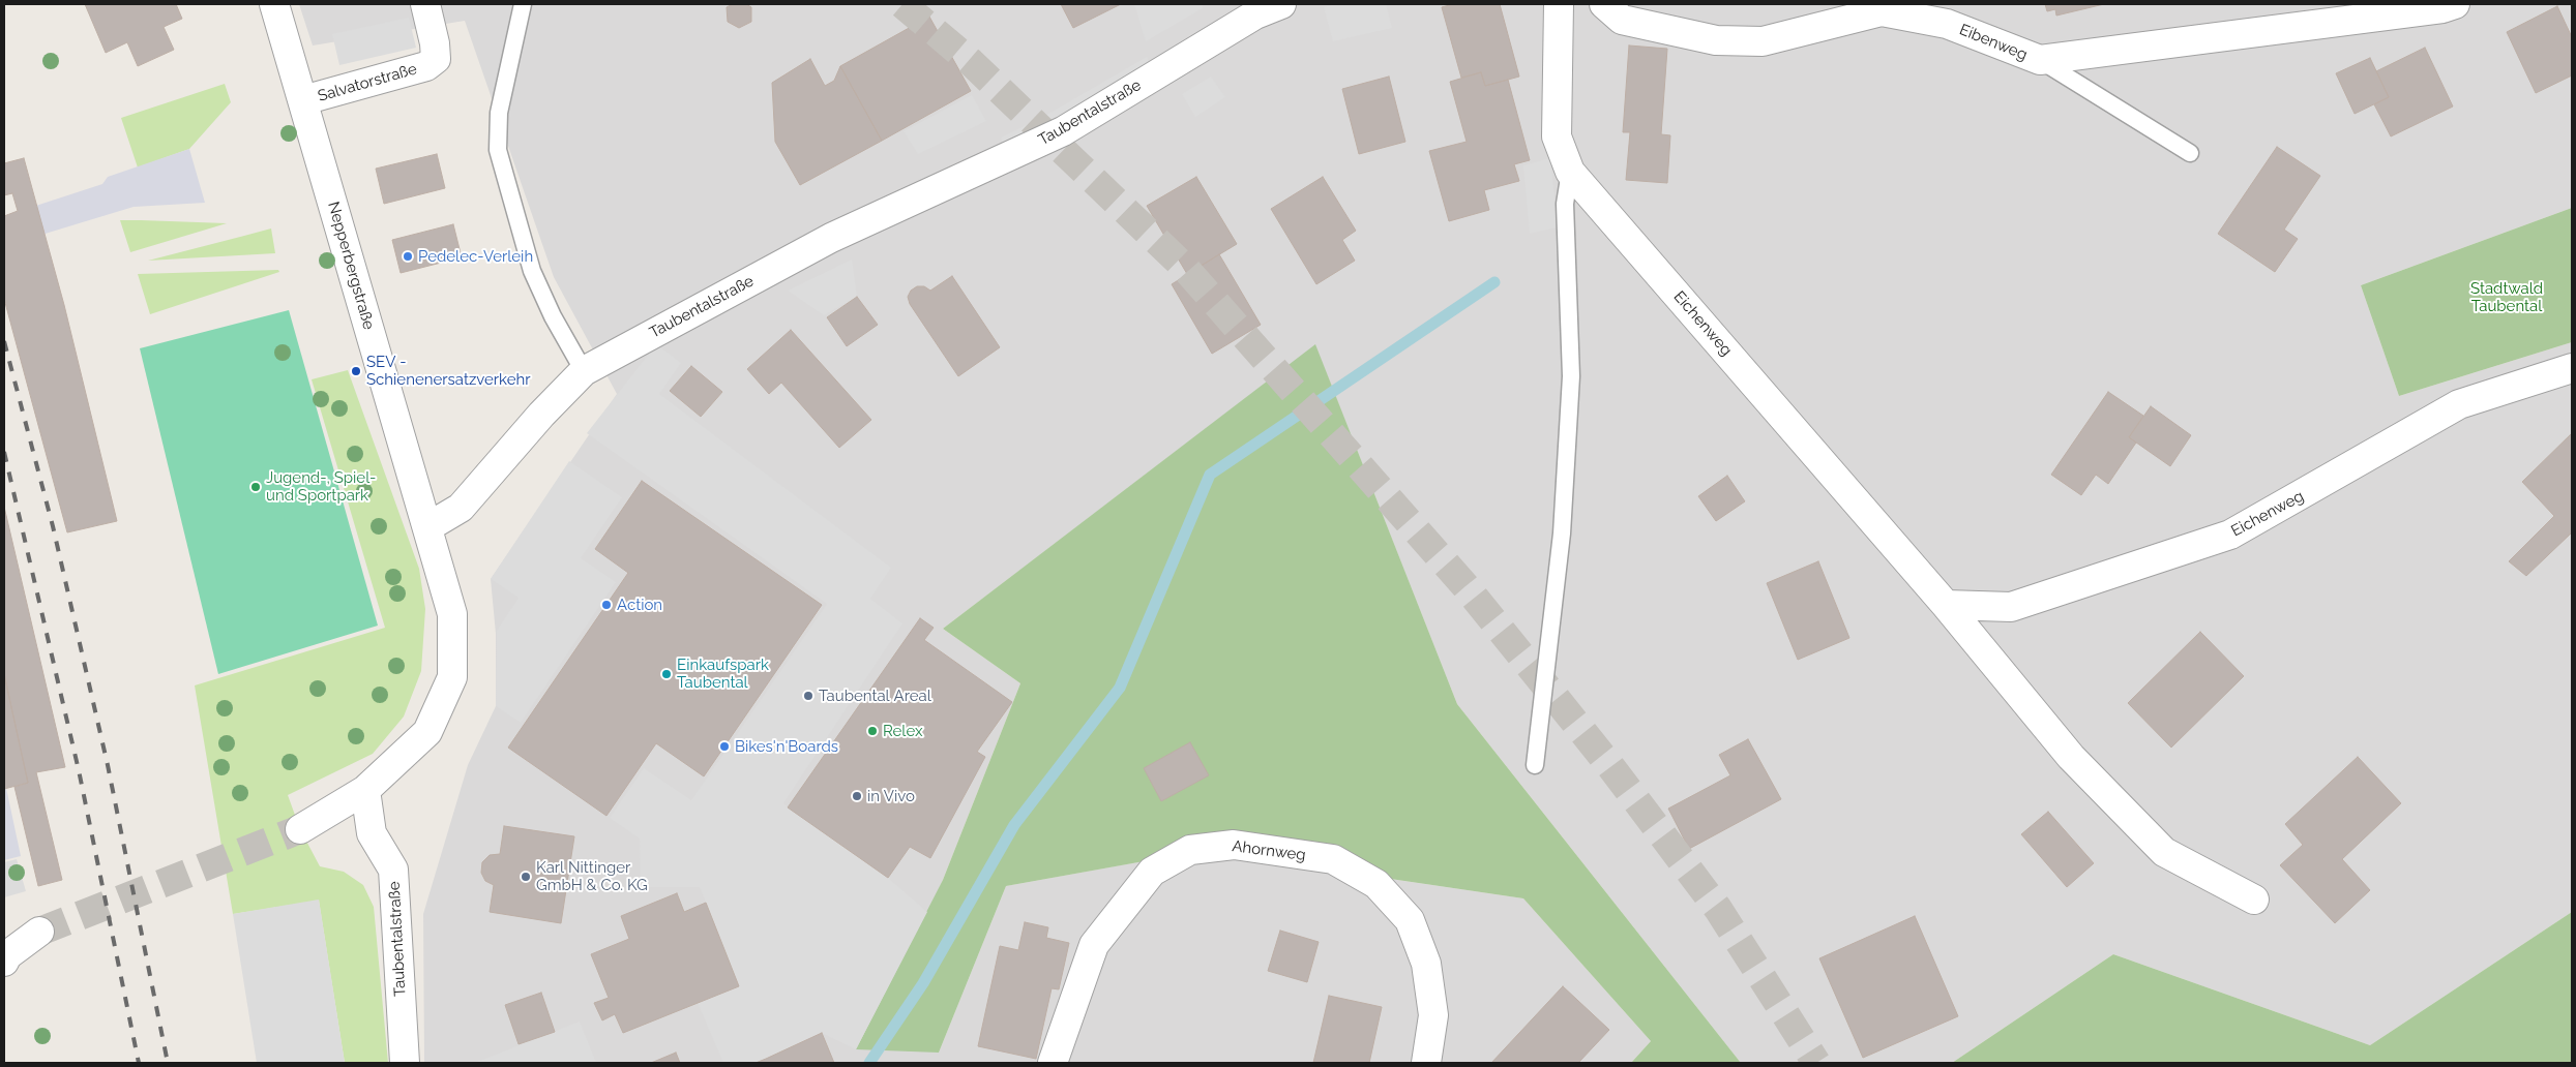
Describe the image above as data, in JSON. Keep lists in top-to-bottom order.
{
  "streets": {
    "street": [
      "Eibenweg",
      "Salvatorstraße",
      "Taubentalstraße",
      "Nepperbergstraße",
      "Eichenweg",
      "Ahornweg"
    ]
  },
  "crossings": [
    ["Salvatorstraße", "Nepperbergstraße"],
    ["Taubentalstraße", "Nepperbergstraße"]
  ],
  "parks": ["Stadtwald Taubental"],
  "places": [
    "Pedelec-Verleih",
    "SEV - Schienenersatzverkehr",
    "Jugend-, Spiel- und Sportpark",
    "Action",
    "Einkaufspark Taubental",
    "Taubental Areal",
    "Relex",
    "Bikes'n'Boards",
    "in Vivo",
    "Karl Nittinger GmbH & Co. KG"
  ]
}
